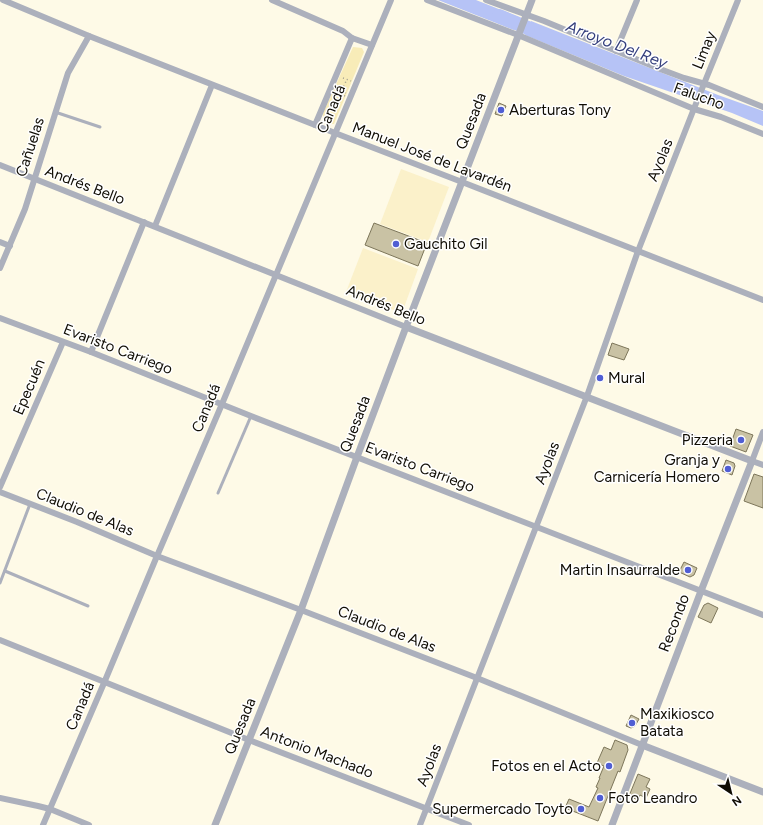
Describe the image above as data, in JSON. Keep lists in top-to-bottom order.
{
  "streets": {
    "street": [
      "Limay",
      "Falucho",
      "Canadá",
      "Quesada",
      "Cañuelas",
      "Manuel José de Lavardén",
      "Ayolas",
      "Andrés Bello",
      "Evaristo Carriego",
      "Epecuén",
      "Claudio de Alas",
      "Recondo",
      "Antonio Machado"
    ]
  },
  "crossings": [
    ["Limay", "Falucho"],
    ["Limay", "Ayolas"],
    ["Falucho", "Quesada"],
    ["Falucho", "Ayolas"],
    ["Canadá", "Manuel José de Lavardén"],
    ["Canadá", "Andrés Bello"],
    ["Canadá", "Evaristo Carriego"],
    ["Canadá", "Claudio de Alas"],
    ["Canadá", "Antonio Machado"],
    ["Quesada", "Manuel José de Lavardén"],
    ["Quesada", "Andrés Bello"],
    ["Quesada", "Evaristo Carriego"],
    ["Quesada", "Claudio de Alas"],
    ["Quesada", "Antonio Machado"],
    ["Cañuelas", "Manuel José de Lavardén"],
    ["Cañuelas", "Andrés Bello"],
    ["Manuel José de Lavardén", "Ayolas"],
    ["Ayolas", "Andrés Bello"],
    ["Ayolas", "Evaristo Carriego"],
    ["Ayolas", "Claudio de Alas"],
    ["Ayolas", "Antonio Machado"],
    ["Andrés Bello", "Recondo"],
    ["Evaristo Carriego", "Epecuén"],
    ["Evaristo Carriego", "Recondo"],
    ["Claudio de Alas", "Recondo"]
  ],
  "water": ["Arroyo Del Rey"],
  "places": [
    "Aberturas Tony",
    "Gauchito Gil",
    "Mural",
    "Pizzeria",
    "Granja y Carnicería Homero",
    "Martin Insaurralde",
    "Maxikiosco Batata",
    "Fotos en el Acto",
    "Foto Leandro",
    "Supermercado Toyto"
  ],
  "north": "bottom right"
}
